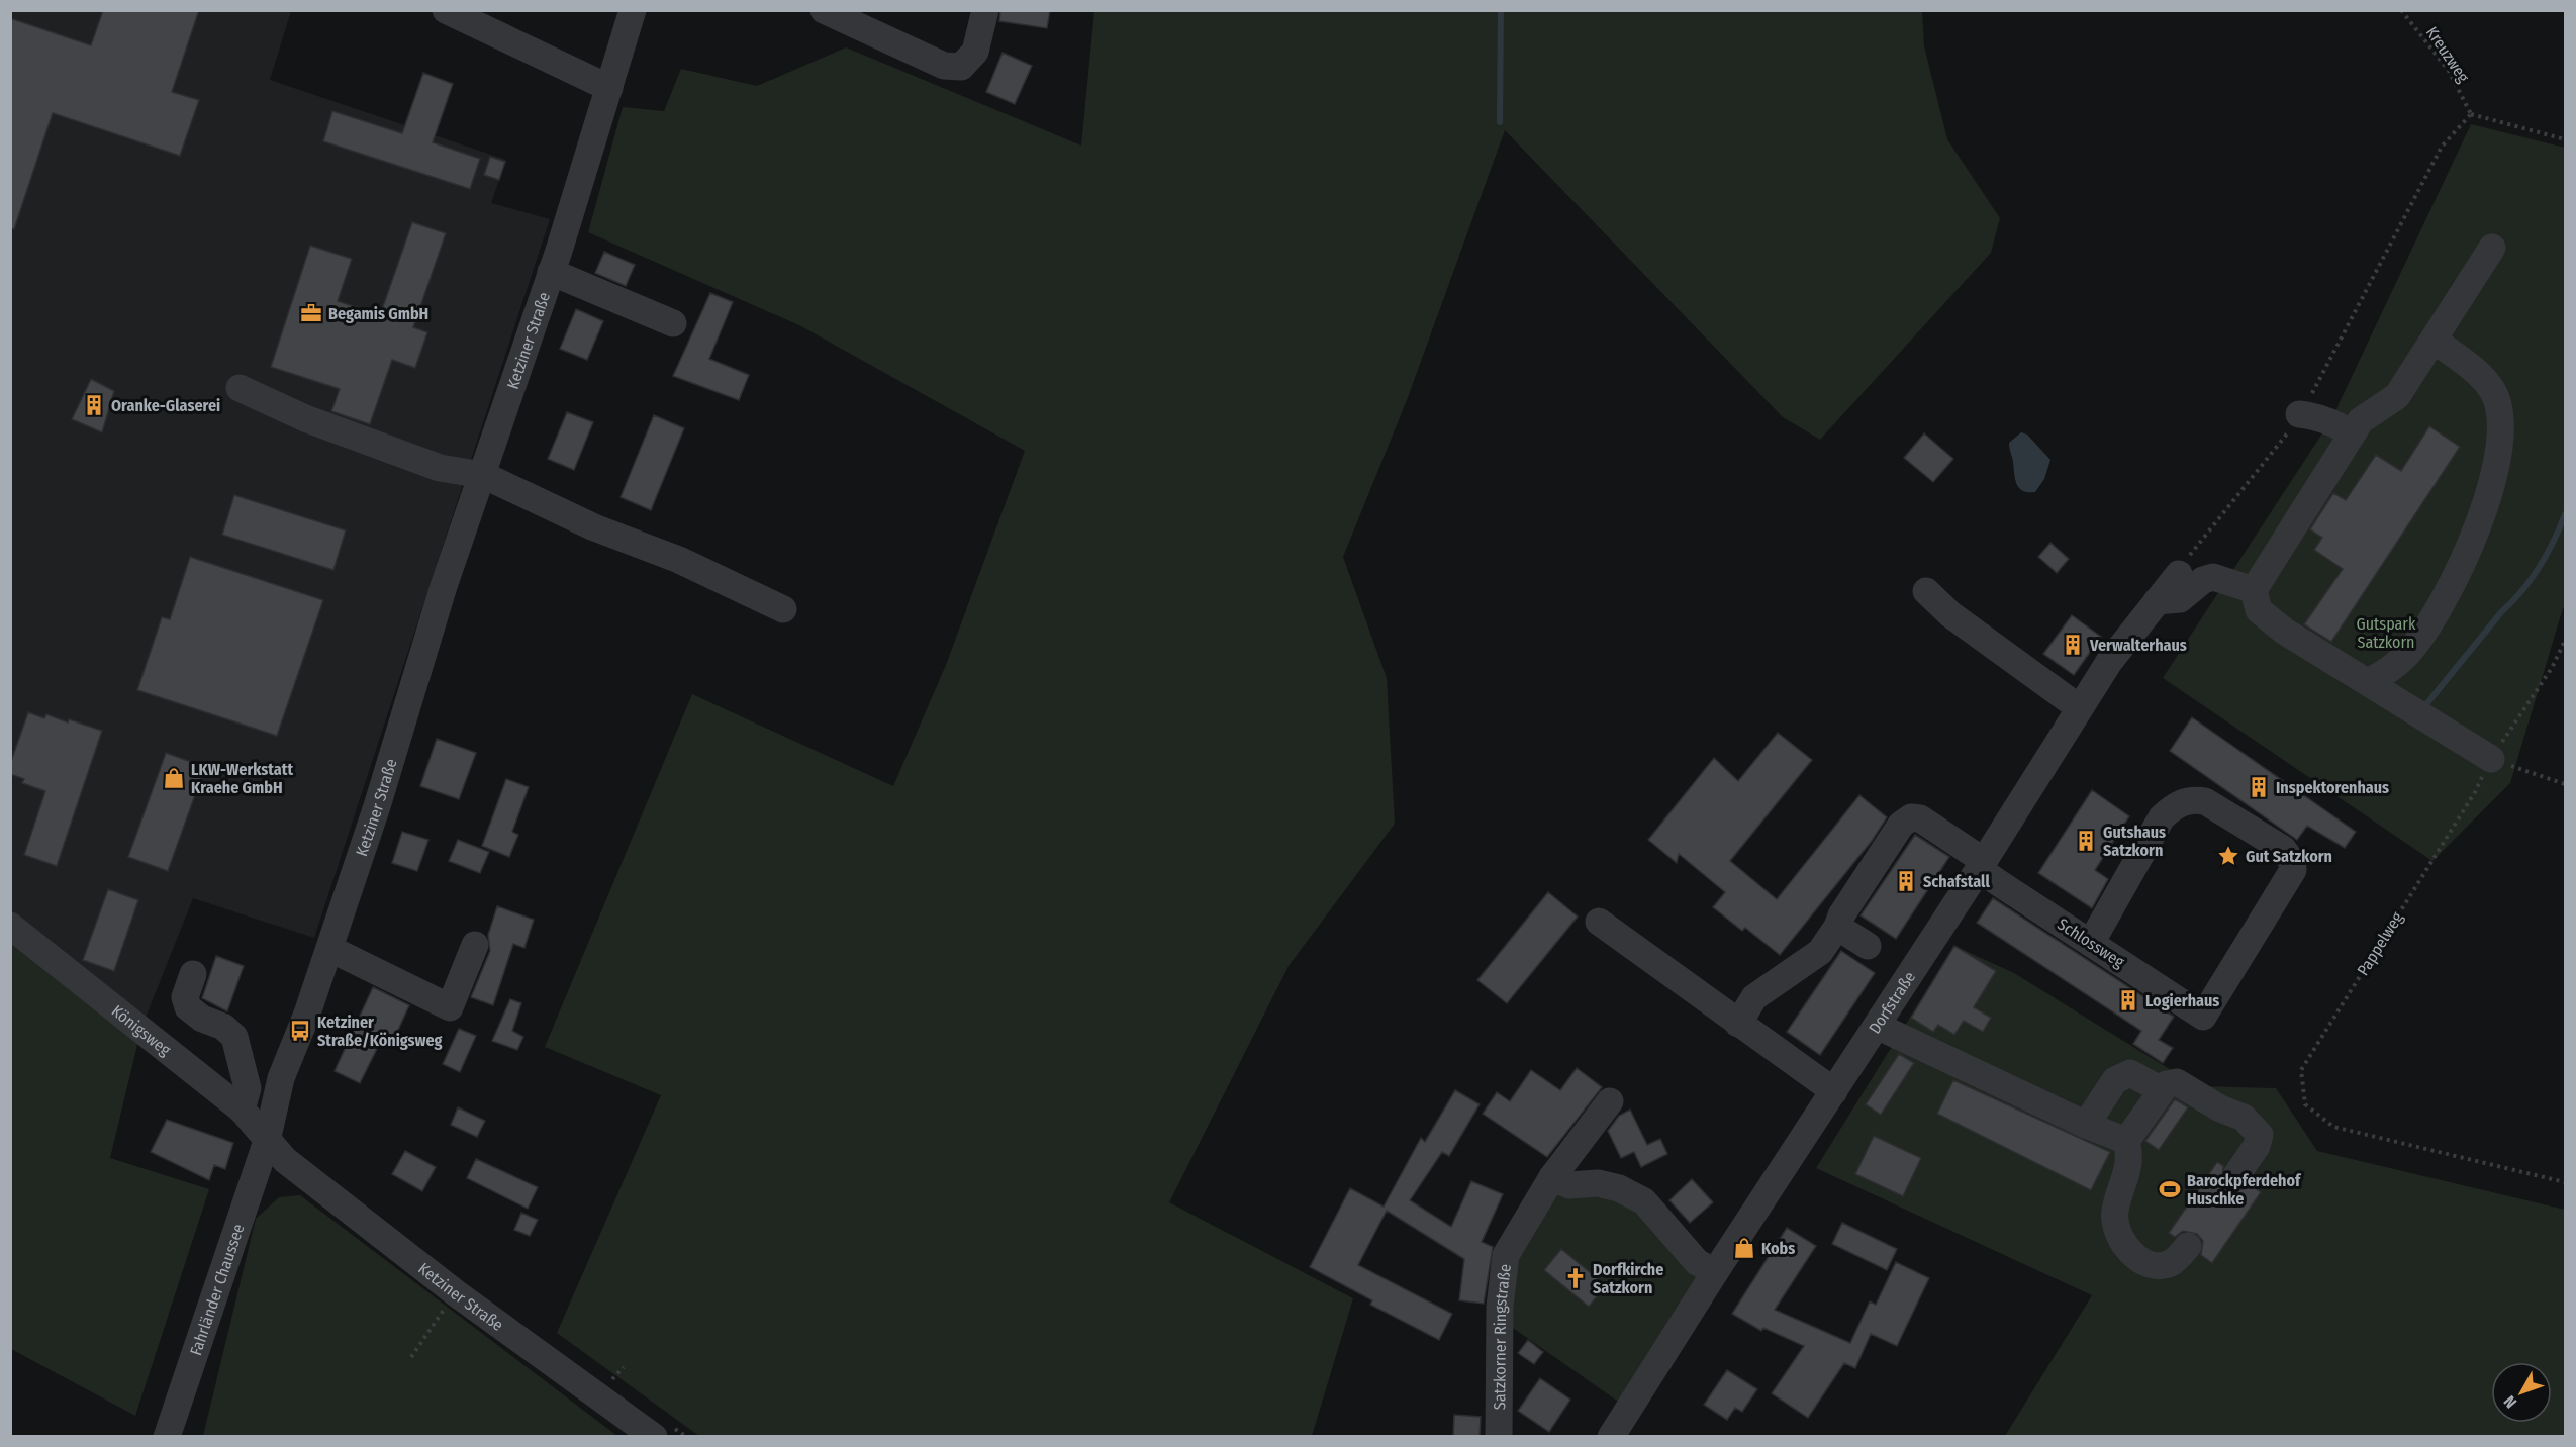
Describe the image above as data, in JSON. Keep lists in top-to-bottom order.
{
  "streets": {
    "street": [
      "Ketziner Straße",
      "Schlossweg",
      "Dorfstraße",
      "Königsweg",
      "Fahrländer Chaussee",
      "Satzkorner Ringstraße"
    ],
    "path": ["Kreuzweg", "Pappelweg"]
  },
  "crossings": [
    ["Ketziner Straße", "Königsweg"],
    ["Ketziner Straße", "Fahrländer Chaussee"],
    ["Schlossweg", "Dorfstraße"],
    ["Königsweg", "Fahrländer Chaussee"]
  ],
  "parks": ["Gutspark Satzkorn"],
  "places": {
    "office": ["Begamis GmbH"],
    "building": [
      "Oranke-Glaserei",
      "Verwalterhaus",
      "Inspektorenhaus",
      "Gutshaus Satzkorn",
      "Schafstall",
      "Logierhaus"
    ],
    "shop": ["LKW-Werkstatt Kraehe GmbH", "Kobs"],
    "place": ["Gut Satzkorn"],
    "bus stop": ["Ketziner Straße/Königsweg"],
    "sports": ["Barockpferdehof Huschke"],
    "church": ["Dorfkirche Satzkorn"]
  },
  "north": "bottom left"
}
